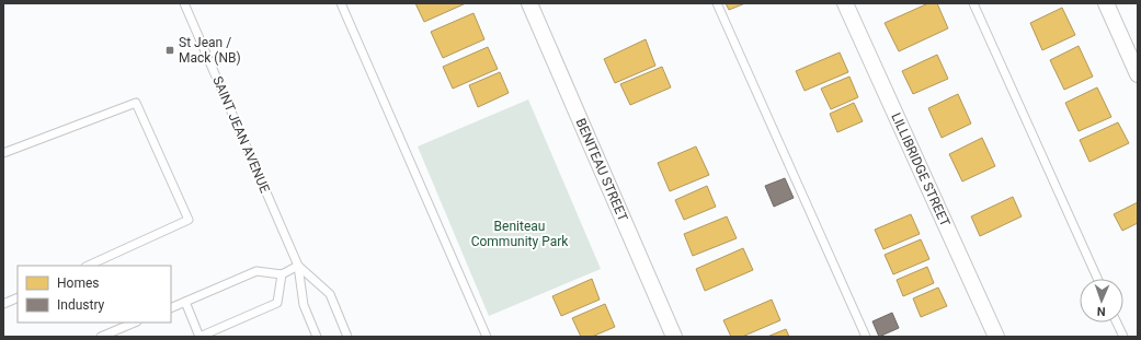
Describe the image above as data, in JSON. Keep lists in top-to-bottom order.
{
  "streets": {
    "street": ["BENITEAU STREET", "LILLIBRIDGE STREET"],
    "lane": ["SAINT JEAN AVENUE"]
  },
  "parks": ["Beniteau Community Park"],
  "places": {
    "transit": ["St Jean / Mack (NB)"]
  },
  "legend": ["Homes", "Industry"],
  "north": "bottom"
}
